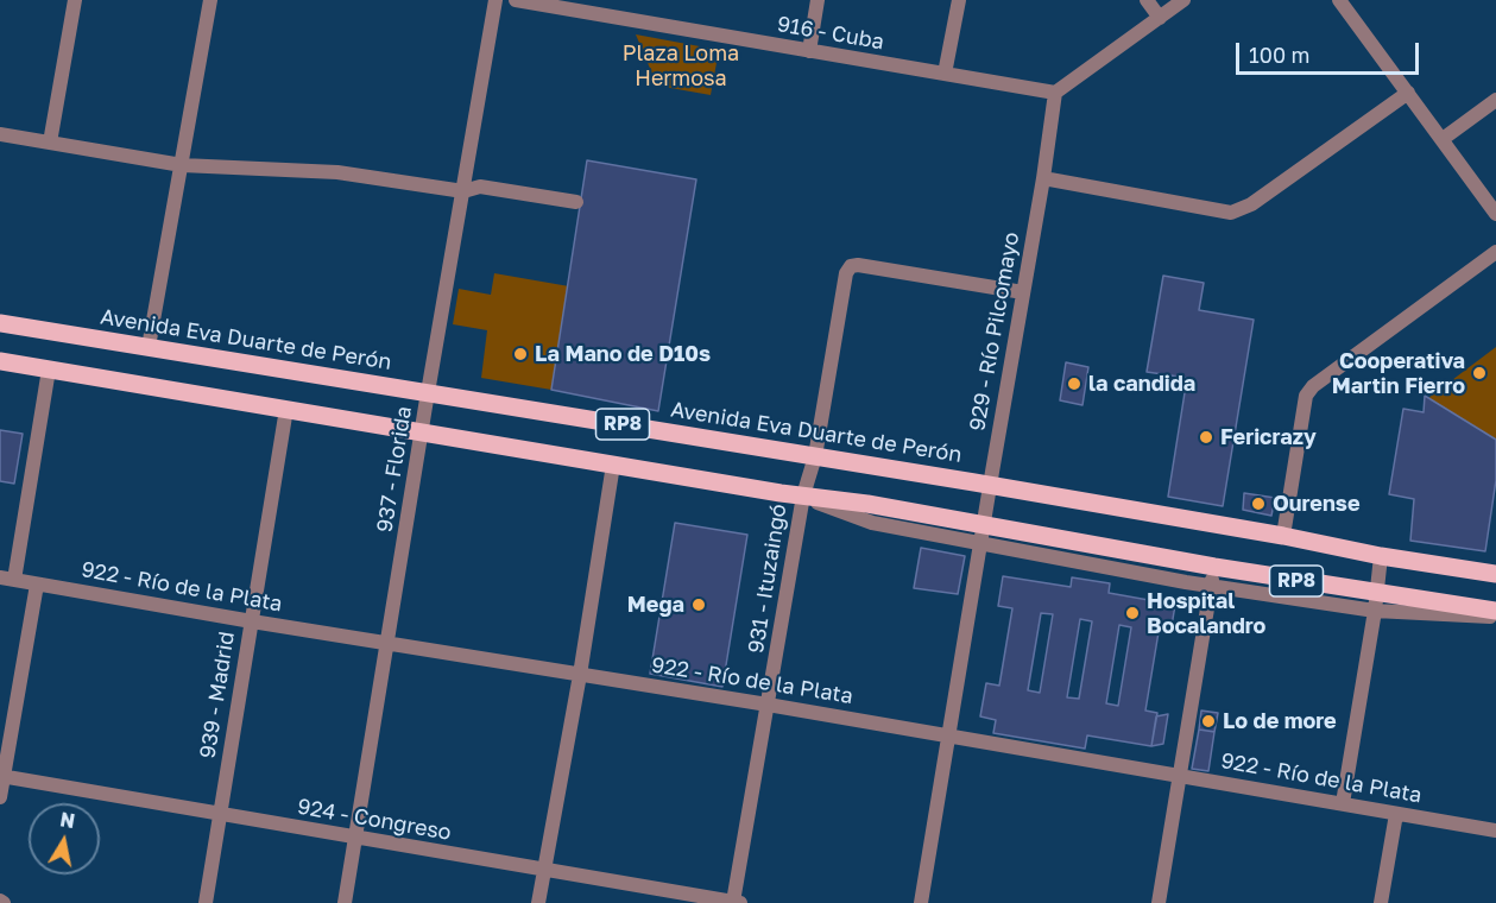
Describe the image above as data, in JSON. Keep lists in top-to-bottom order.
{
  "streets": {
    "main road": ["Avenida Eva Duarte de Perón", "RP8"],
    "street": [
      "916 - Cuba",
      "929 - Río Pilcomayo",
      "937 - Florida",
      "931 - Ituzaingó",
      "922 - Río de la Plata",
      "939 - Madrid",
      "924 - Congreso"
    ]
  },
  "crossings": [
    ["916 - Cuba", "929 - Río Pilcomayo"],
    ["929 - Río Pilcomayo", "Avenida Eva Duarte de Perón"],
    ["929 - Río Pilcomayo", "RP8"],
    ["929 - Río Pilcomayo", "931 - Ituzaingó"],
    ["929 - Río Pilcomayo", "922 - Río de la Plata"],
    ["Avenida Eva Duarte de Perón", "937 - Florida"],
    ["Avenida Eva Duarte de Perón", "931 - Ituzaingó"],
    ["RP8", "937 - Florida"],
    ["RP8", "931 - Ituzaingó"],
    ["RP8", "939 - Madrid"],
    ["937 - Florida", "922 - Río de la Plata"],
    ["937 - Florida", "924 - Congreso"],
    ["931 - Ituzaingó", "922 - Río de la Plata"],
    ["931 - Ituzaingó", "924 - Congreso"],
    ["922 - Río de la Plata", "939 - Madrid"],
    ["939 - Madrid", "924 - Congreso"]
  ],
  "parks": ["Plaza Loma Hermosa"],
  "places": [
    "La Mano de D10s",
    "Cooperativa Martin Fierro",
    "la candida",
    "Fericrazy",
    "Ourense",
    "Mega",
    "Hospital Bocalandro",
    "Lo de more"
  ],
  "scale_bar": "100 m",
  "north": "top"
}
